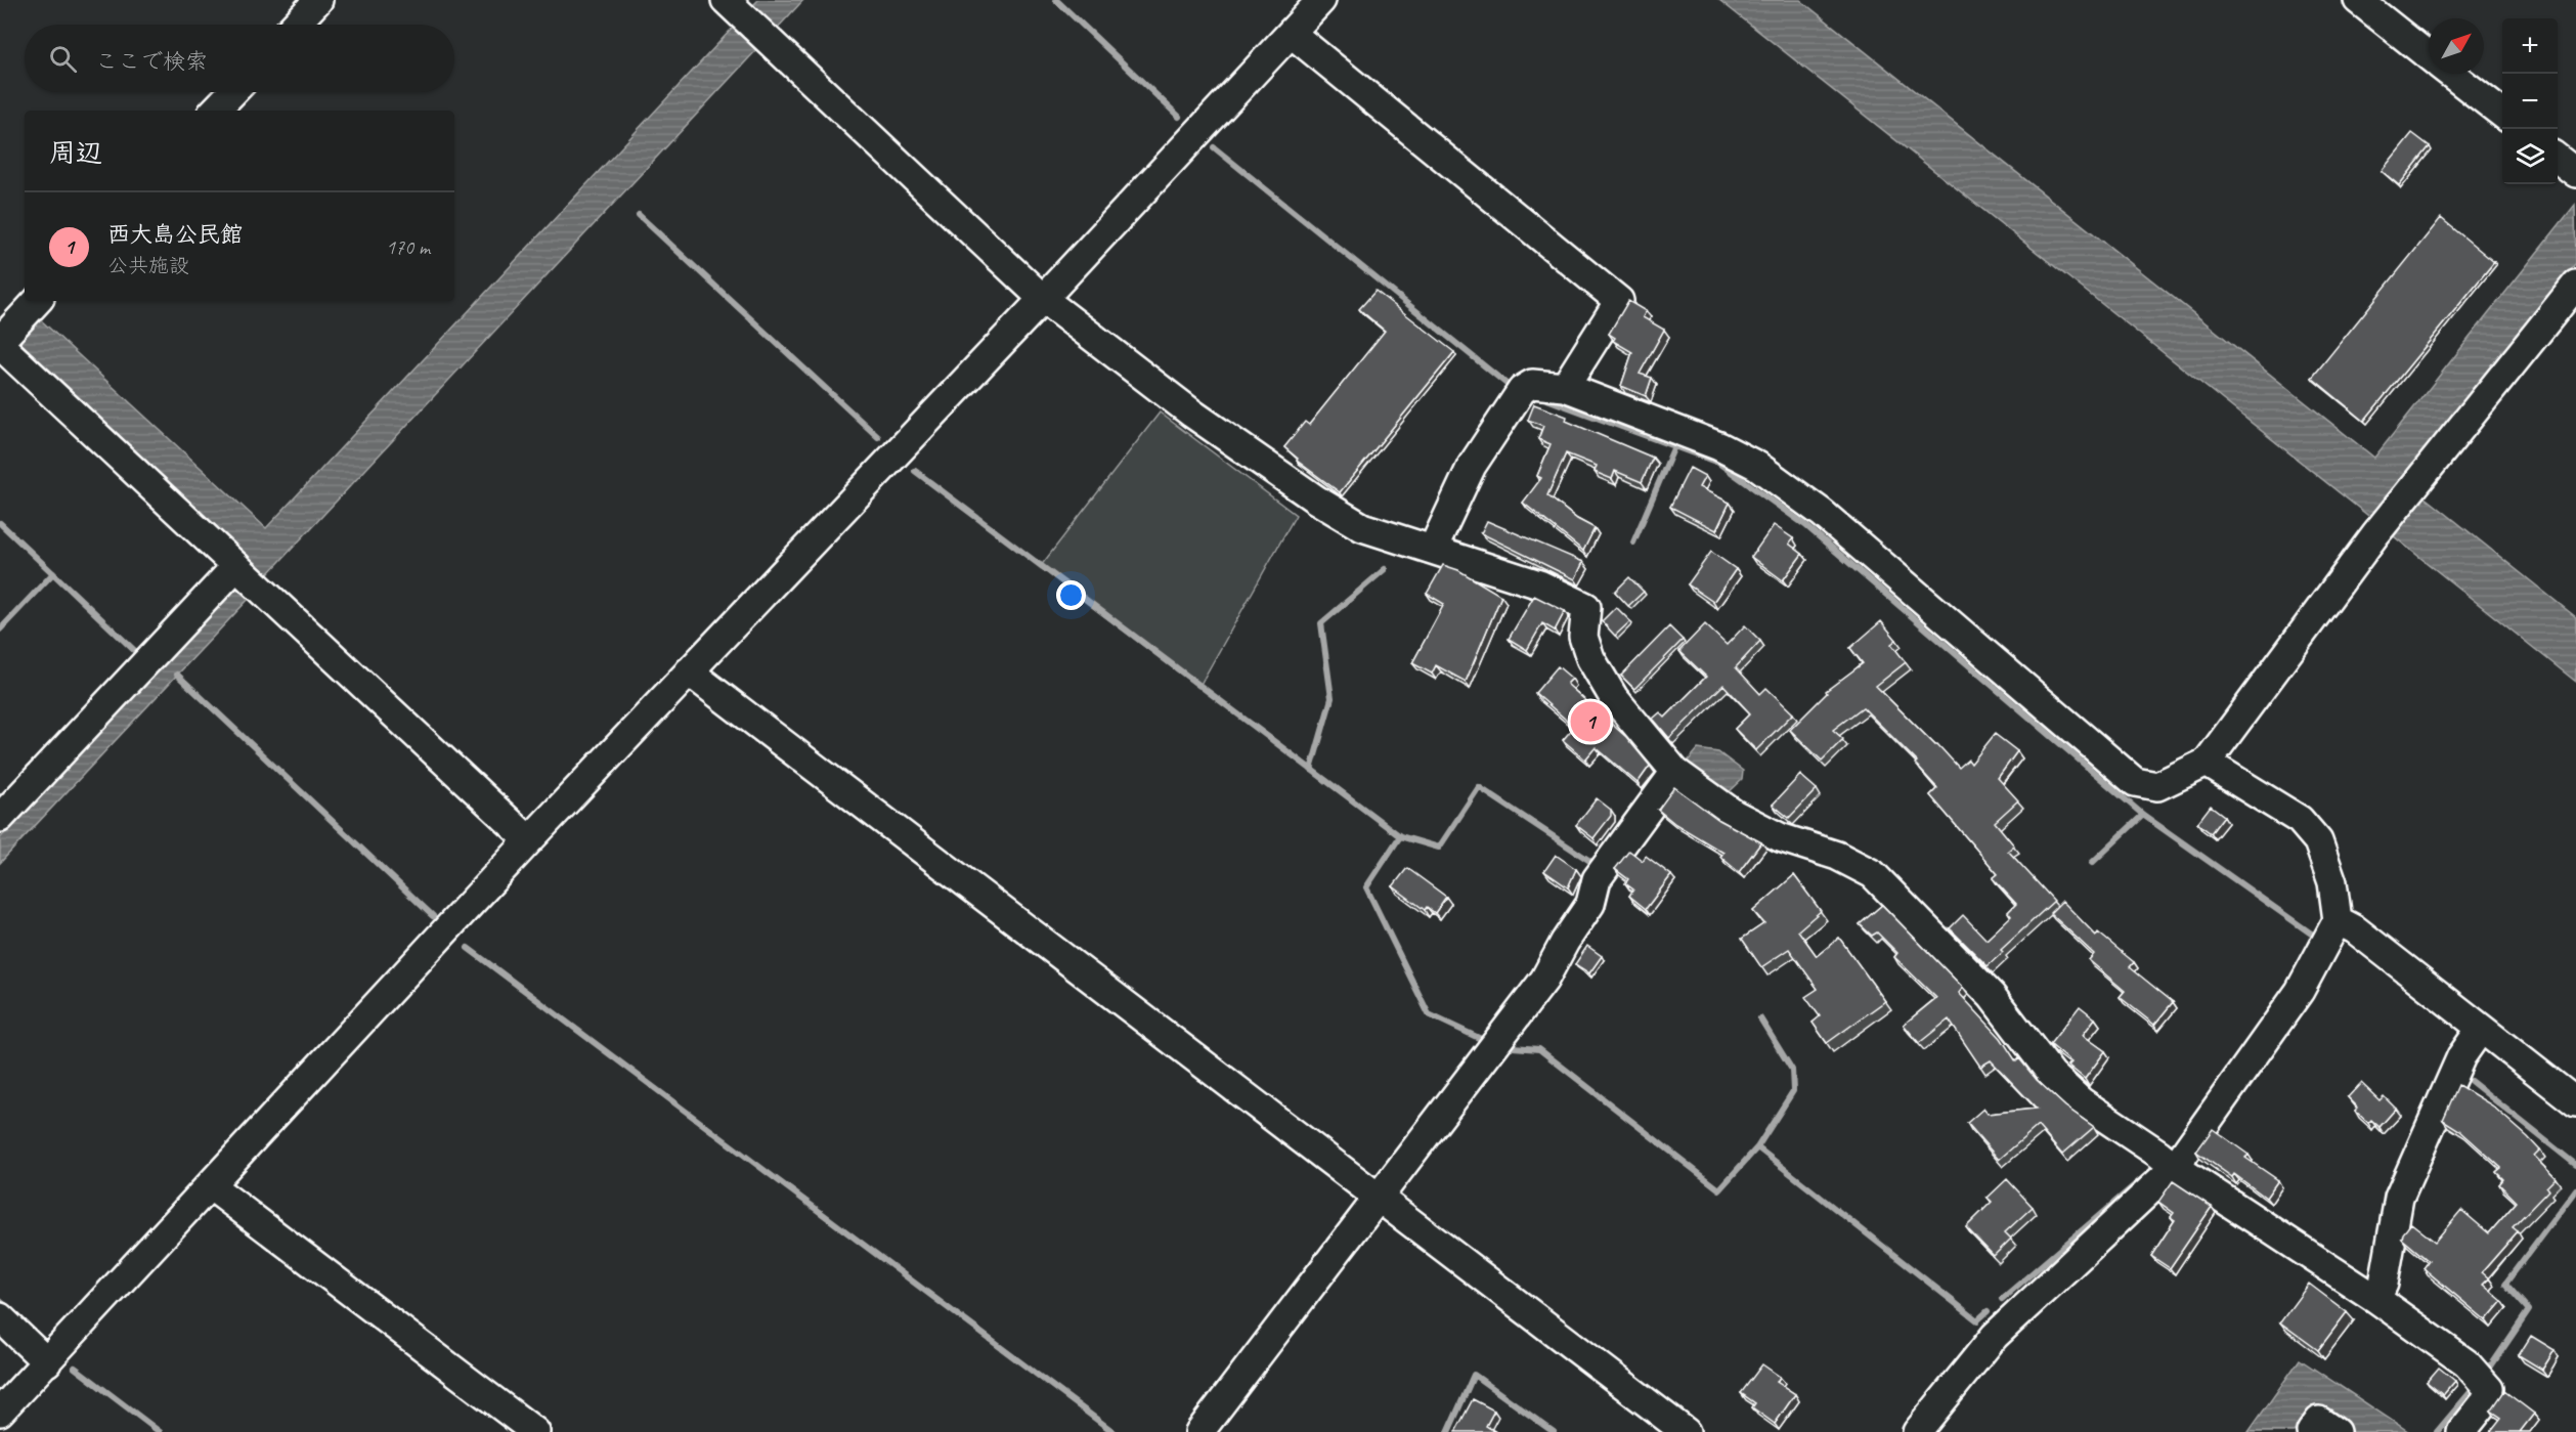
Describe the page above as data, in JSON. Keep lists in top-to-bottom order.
{
  "north": "top right",
  "page": {
    "map_buttons": ["+", "−"],
    "search": "ここで検索",
    "heading": "周辺",
    "list": [
      {
        "mark": "1",
        "name": "西大島公民館",
        "note": "公共施設",
        "value": "170 m"
      }
    ],
    "pins": "1"
  }
}
